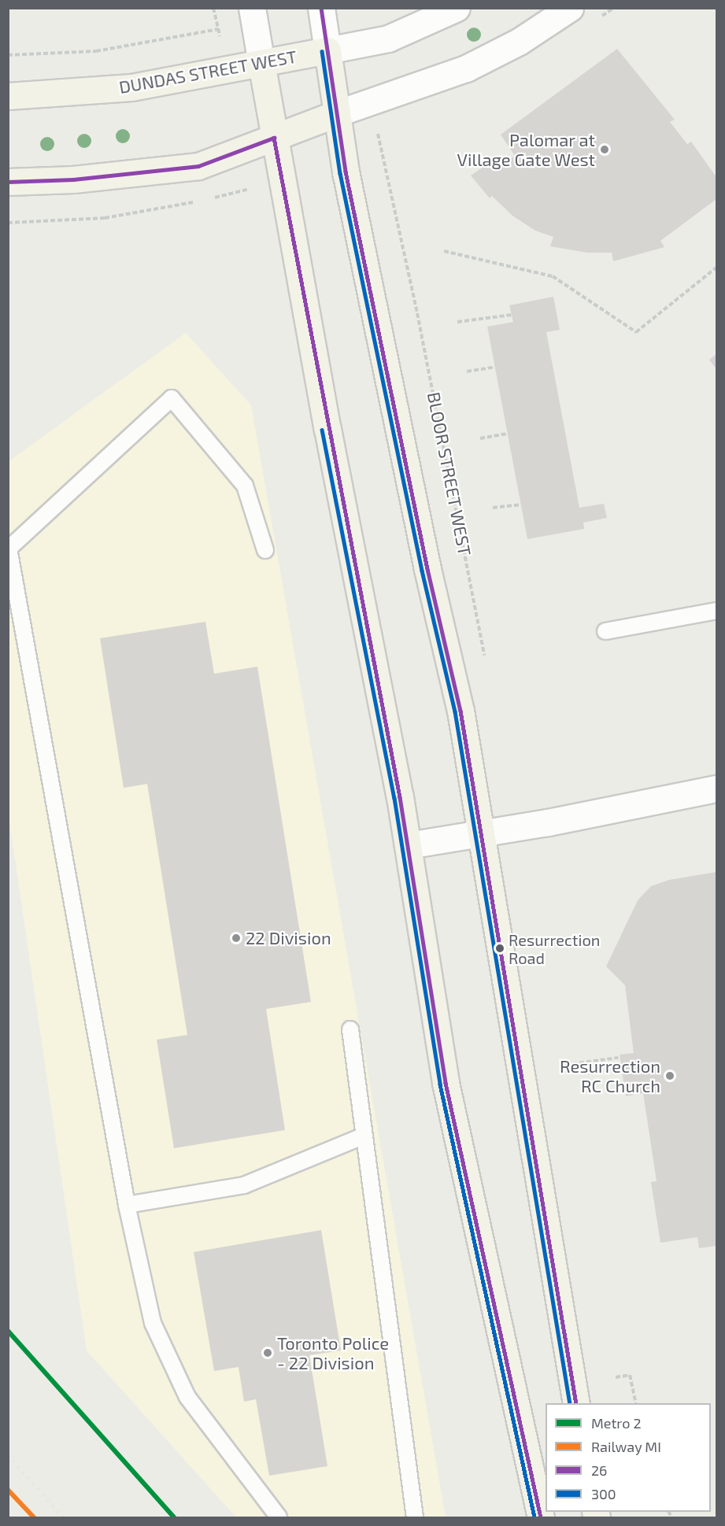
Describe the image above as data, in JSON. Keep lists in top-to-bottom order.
{
  "streets": {
    "main road": ["DUNDAS STREET WEST"],
    "path": ["BLOOR STREET WEST"]
  },
  "places": [
    "Palomar at Village Gate West",
    "22 Division",
    "Resurrection Road",
    "Resurrection RC Church",
    "Toronto Police - 22 Division"
  ],
  "lines": [
    "transit line 26",
    "transit line 300",
    "metro line 2",
    "rail line MI"
  ],
  "legend": [
    "Metro 2",
    "Railway MI",
    "26",
    "300"
  ]
}
